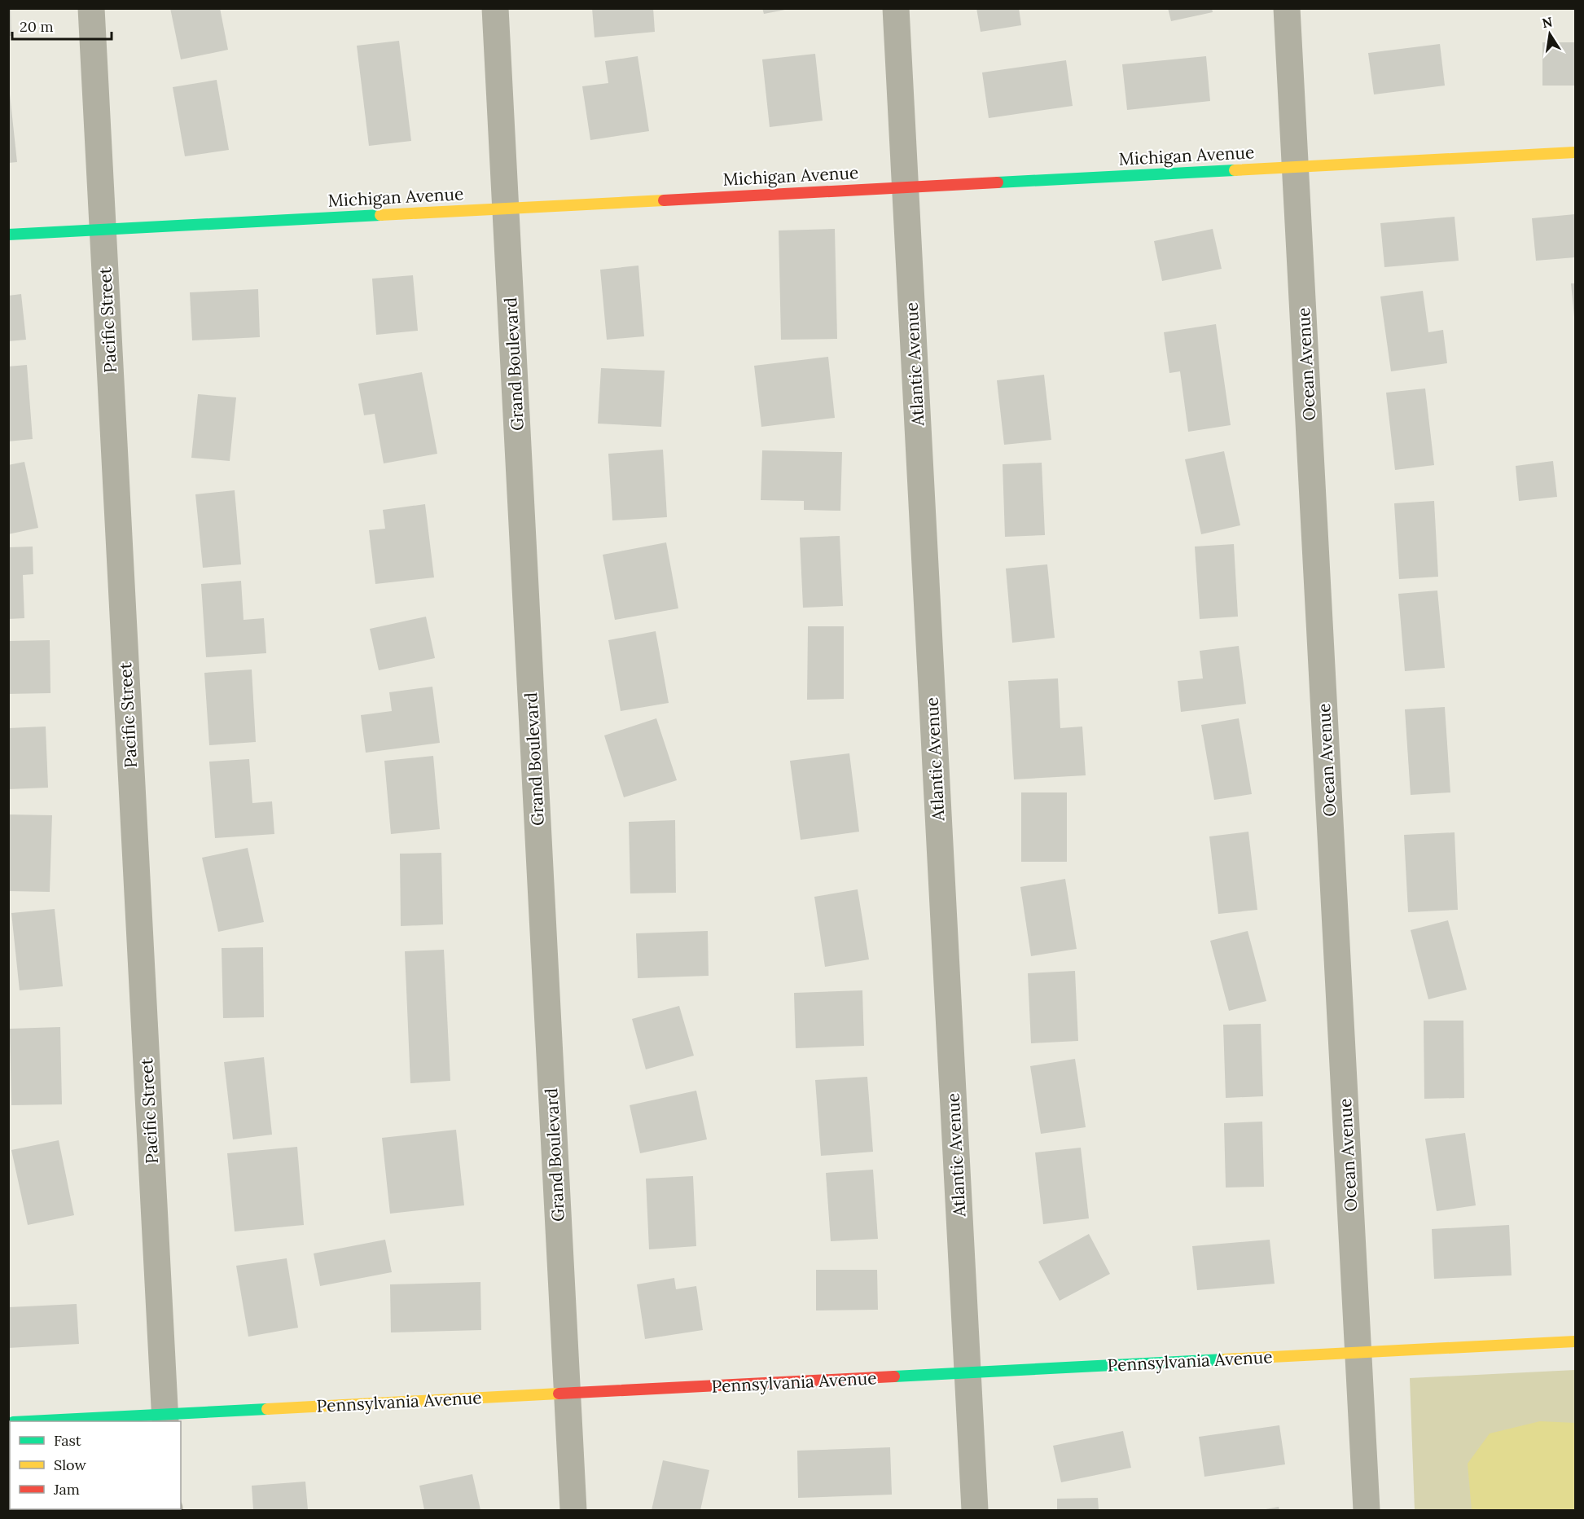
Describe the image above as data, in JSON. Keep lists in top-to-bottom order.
{
  "streets": {
    "street": [
      "Michigan Avenue",
      "Pacific Street",
      "Grand Boulevard",
      "Atlantic Avenue",
      "Ocean Avenue",
      "Pennsylvania Avenue"
    ]
  },
  "crossings": [
    ["Michigan Avenue", "Pacific Street"],
    ["Michigan Avenue", "Grand Boulevard"],
    ["Michigan Avenue", "Atlantic Avenue"],
    ["Michigan Avenue", "Ocean Avenue"],
    ["Pacific Street", "Pennsylvania Avenue"],
    ["Grand Boulevard", "Pennsylvania Avenue"],
    ["Atlantic Avenue", "Pennsylvania Avenue"],
    ["Ocean Avenue", "Pennsylvania Avenue"]
  ],
  "legend": ["Fast", "Slow", "Jam"],
  "scale_bar": "20 m",
  "north": "top"
}
